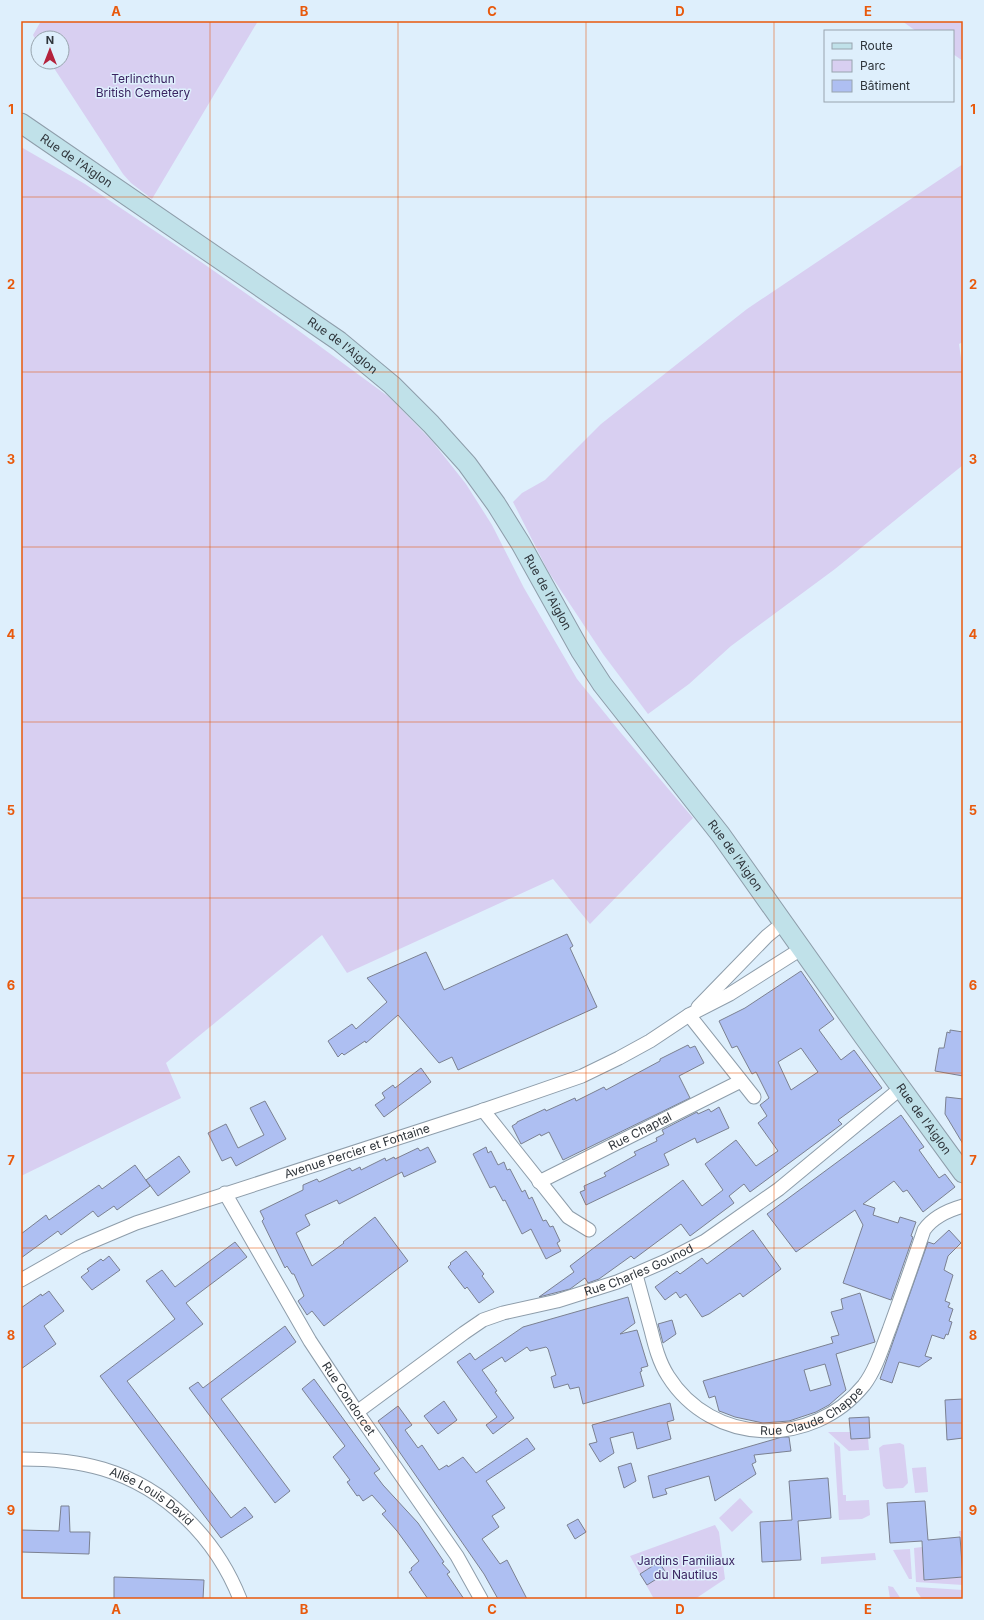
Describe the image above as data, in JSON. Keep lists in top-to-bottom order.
{
  "streets": {
    "main road": ["Rue de l'Aiglon"],
    "street": [
      "Rue Chaptal",
      "Avenue Percier et Fontaine",
      "Rue Charles Gounod",
      "Rue Condorcet",
      "Rue Claude Chappe",
      "Allée Louis David"
    ]
  },
  "crossings": [
    ["Rue de l'Aiglon", "Avenue Percier et Fontaine"],
    ["Rue de l'Aiglon", "Rue Charles Gounod"],
    ["Avenue Percier et Fontaine", "Rue Condorcet"],
    ["Rue Charles Gounod", "Rue Condorcet"],
    ["Rue Charles Gounod", "Rue Claude Chappe"]
  ],
  "parks": ["Terlincthun British Cemetery", "Jardins Familiaux du Nautilus"],
  "legend": ["Route", "Parc", "Bâtiment"],
  "north": "top",
  "grid": {
    "columns": [
      "A",
      "B",
      "C",
      "D",
      "E"
    ],
    "rows": [
      "1",
      "2",
      "3",
      "4",
      "5",
      "6",
      "7",
      "8",
      "9"
    ]
  }
}
